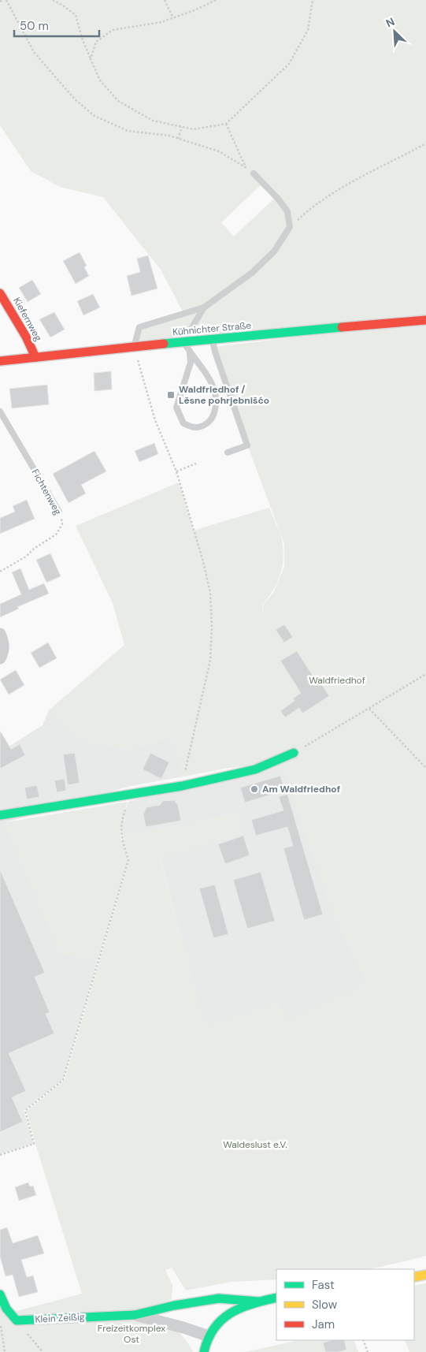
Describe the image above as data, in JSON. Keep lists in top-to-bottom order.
{
  "streets": {
    "street": ["Kiefernweg", "Kühnichter Straße", "Klein Zeißig"],
    "lane": ["Fichtenweg"]
  },
  "crossings": [
    ["Kiefernweg", "Kühnichter Straße"]
  ],
  "parks": ["Waldfriedhof", "Waldeslust e.V.", "Freizeitkomplex Ost"],
  "places": {
    "transit": ["Waldfriedhof / Lěsne pohrjebnišćo"],
    "other": ["Am Waldfriedhof"]
  },
  "legend": ["Fast", "Slow", "Jam"],
  "scale_bar": "50 m",
  "north": "top left"
}
